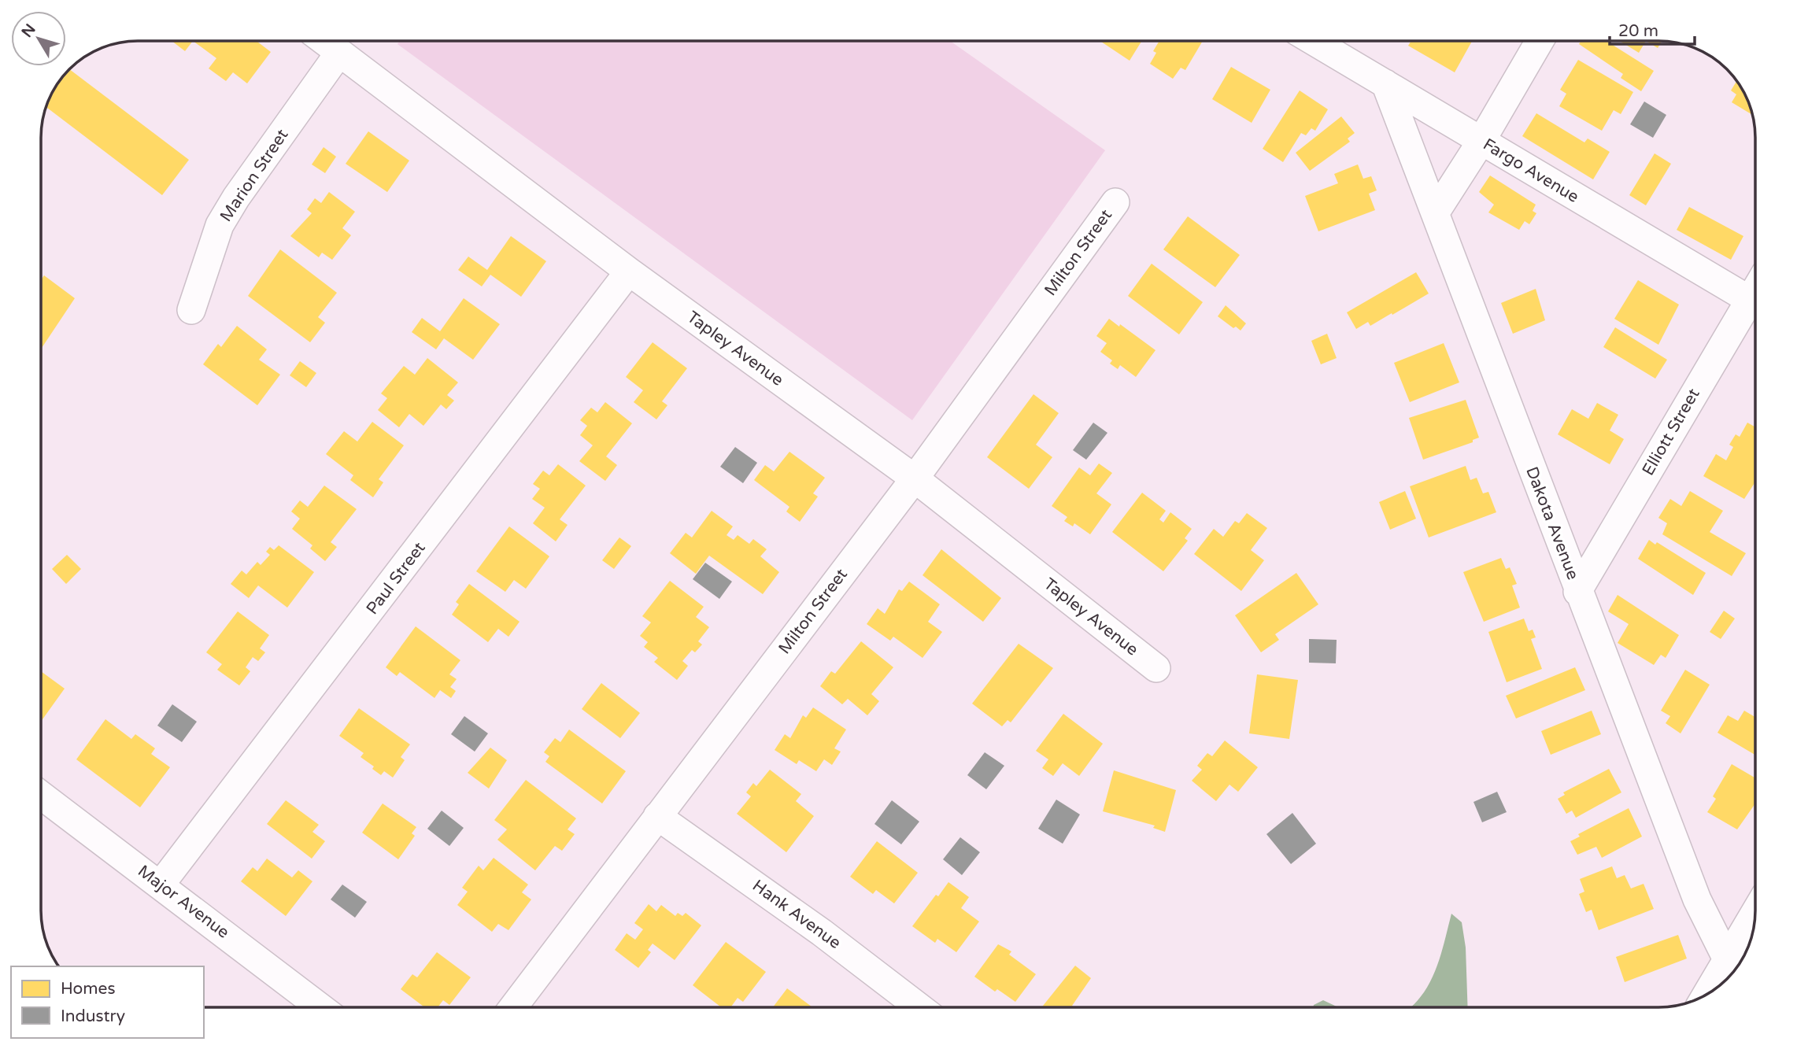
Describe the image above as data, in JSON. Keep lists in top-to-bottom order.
{
  "streets": {
    "street": [
      "Fargo Avenue",
      "Marion Street",
      "Milton Street",
      "Tapley Avenue",
      "Elliott Street",
      "Dakota Avenue",
      "Paul Street",
      "Major Avenue",
      "Hank Avenue"
    ]
  },
  "crossings": [
    ["Fargo Avenue", "Dakota Avenue"],
    ["Marion Street", "Tapley Avenue"],
    ["Milton Street", "Tapley Avenue"],
    ["Milton Street", "Hank Avenue"],
    ["Tapley Avenue", "Paul Street"],
    ["Elliott Street", "Dakota Avenue"],
    ["Paul Street", "Major Avenue"]
  ],
  "legend": ["Homes", "Industry"],
  "scale_bar": "20 m",
  "north": "top left"
}
